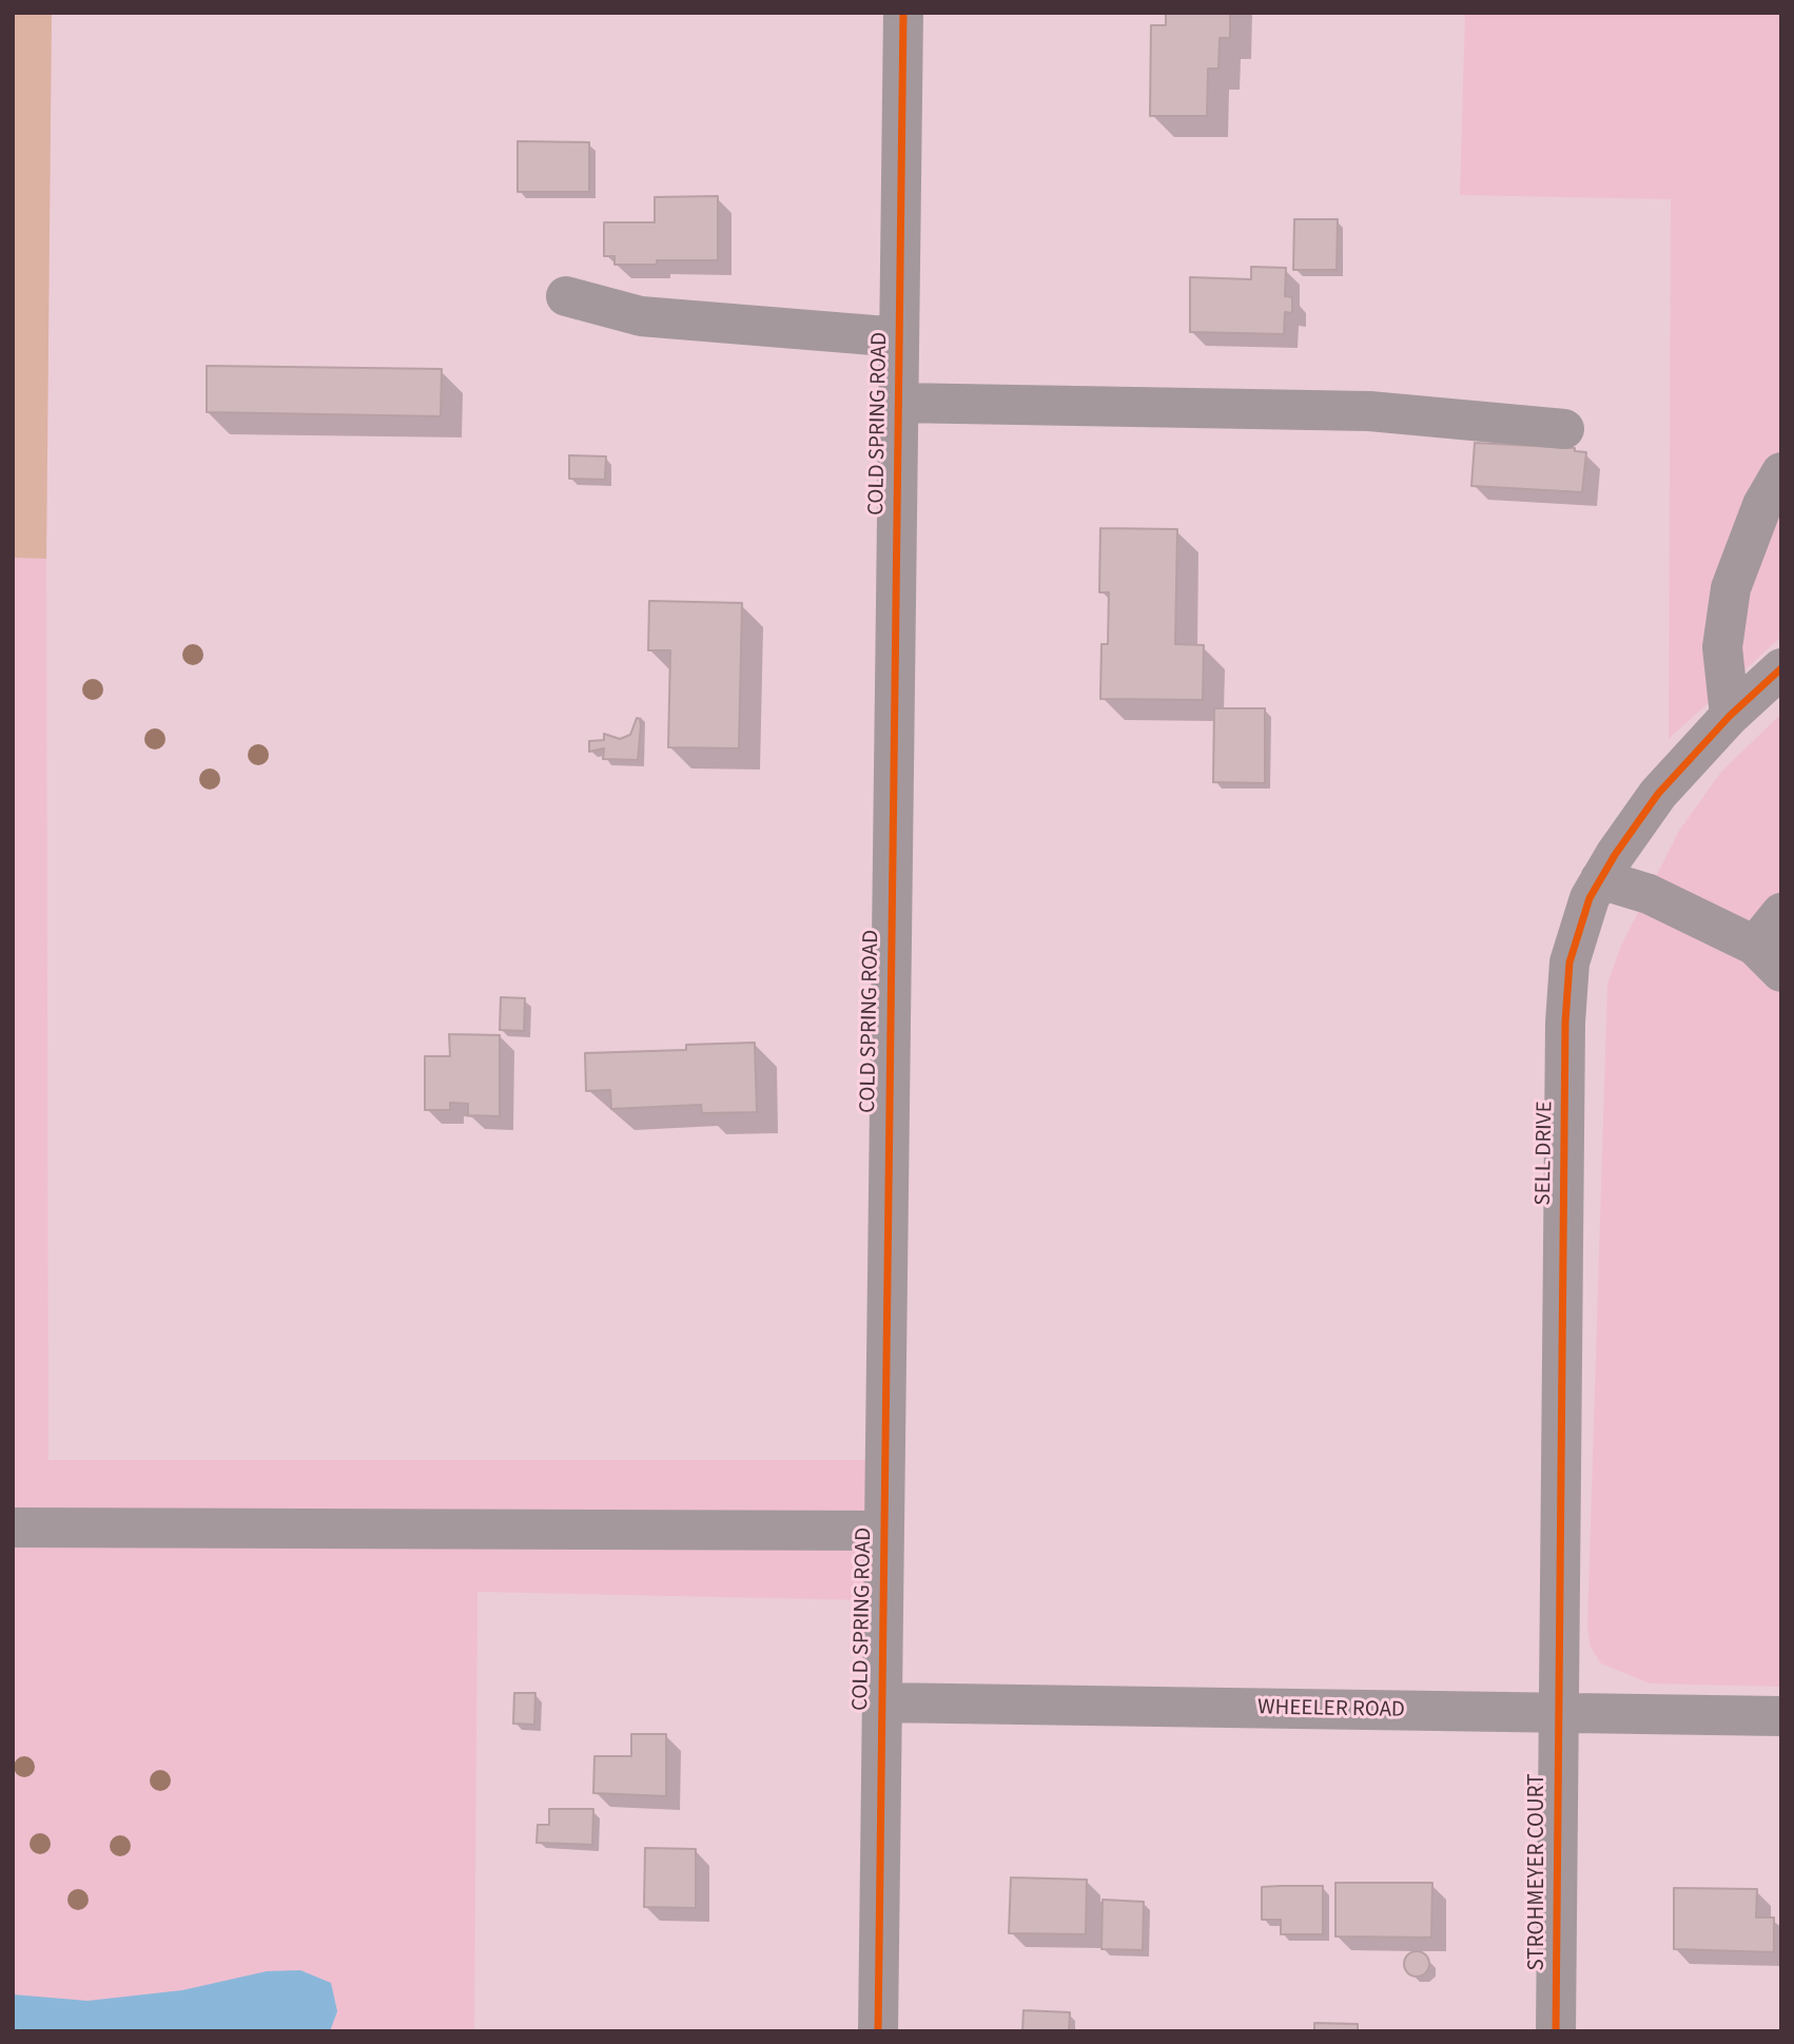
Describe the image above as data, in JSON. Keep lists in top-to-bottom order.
{
  "streets": {
    "street": [
      "COLD SPRING ROAD",
      "SELL DRIVE",
      "WHEELER ROAD",
      "STROHMEYER COURT"
    ]
  },
  "crossings": [
    ["COLD SPRING ROAD", "WHEELER ROAD"],
    ["SELL DRIVE", "WHEELER ROAD"],
    ["SELL DRIVE", "STROHMEYER COURT"],
    ["WHEELER ROAD", "STROHMEYER COURT"]
  ]
}
